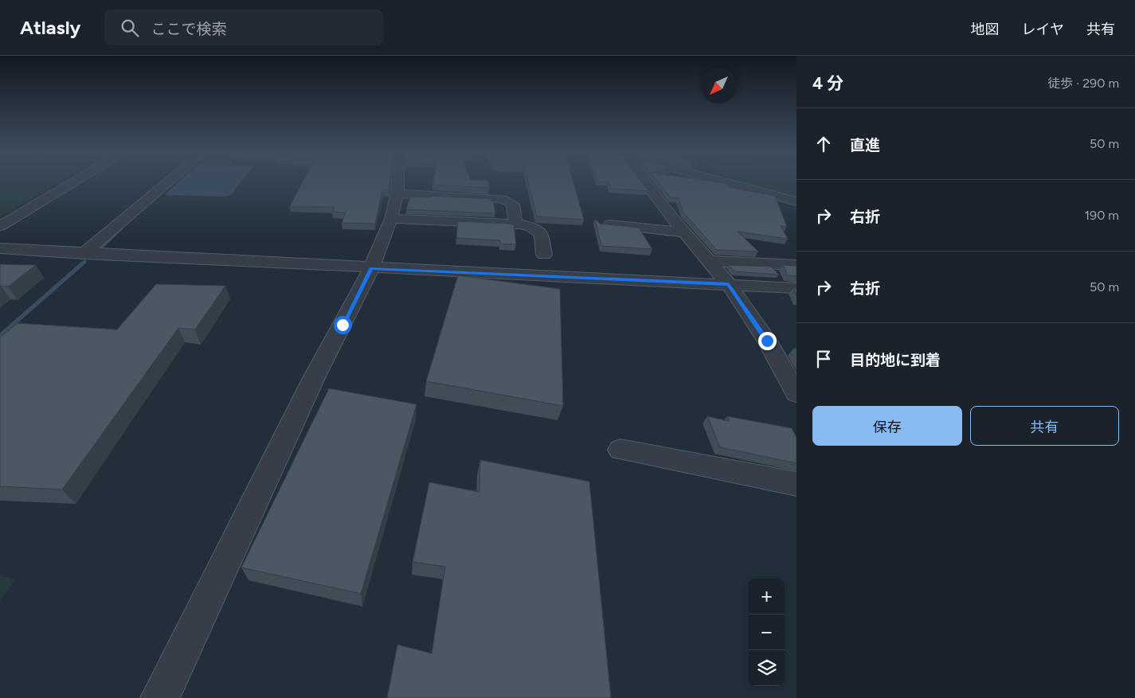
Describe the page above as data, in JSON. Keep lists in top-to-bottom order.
{
  "north": "bottom left",
  "page": {
    "header": "Atlasly",
    "search": "ここで検索",
    "nav": ["地図", "レイヤ", "共有"],
    "heading": ["4 分", "徒歩 · 290 m"],
    "list": [
      ["直進", "50 m"],
      ["右折", "190 m"],
      ["右折", "50 m"],
      "目的地に到着"
    ],
    "buttons": ["保存", "共有"],
    "map_buttons": ["+", "−"]
  }
}
